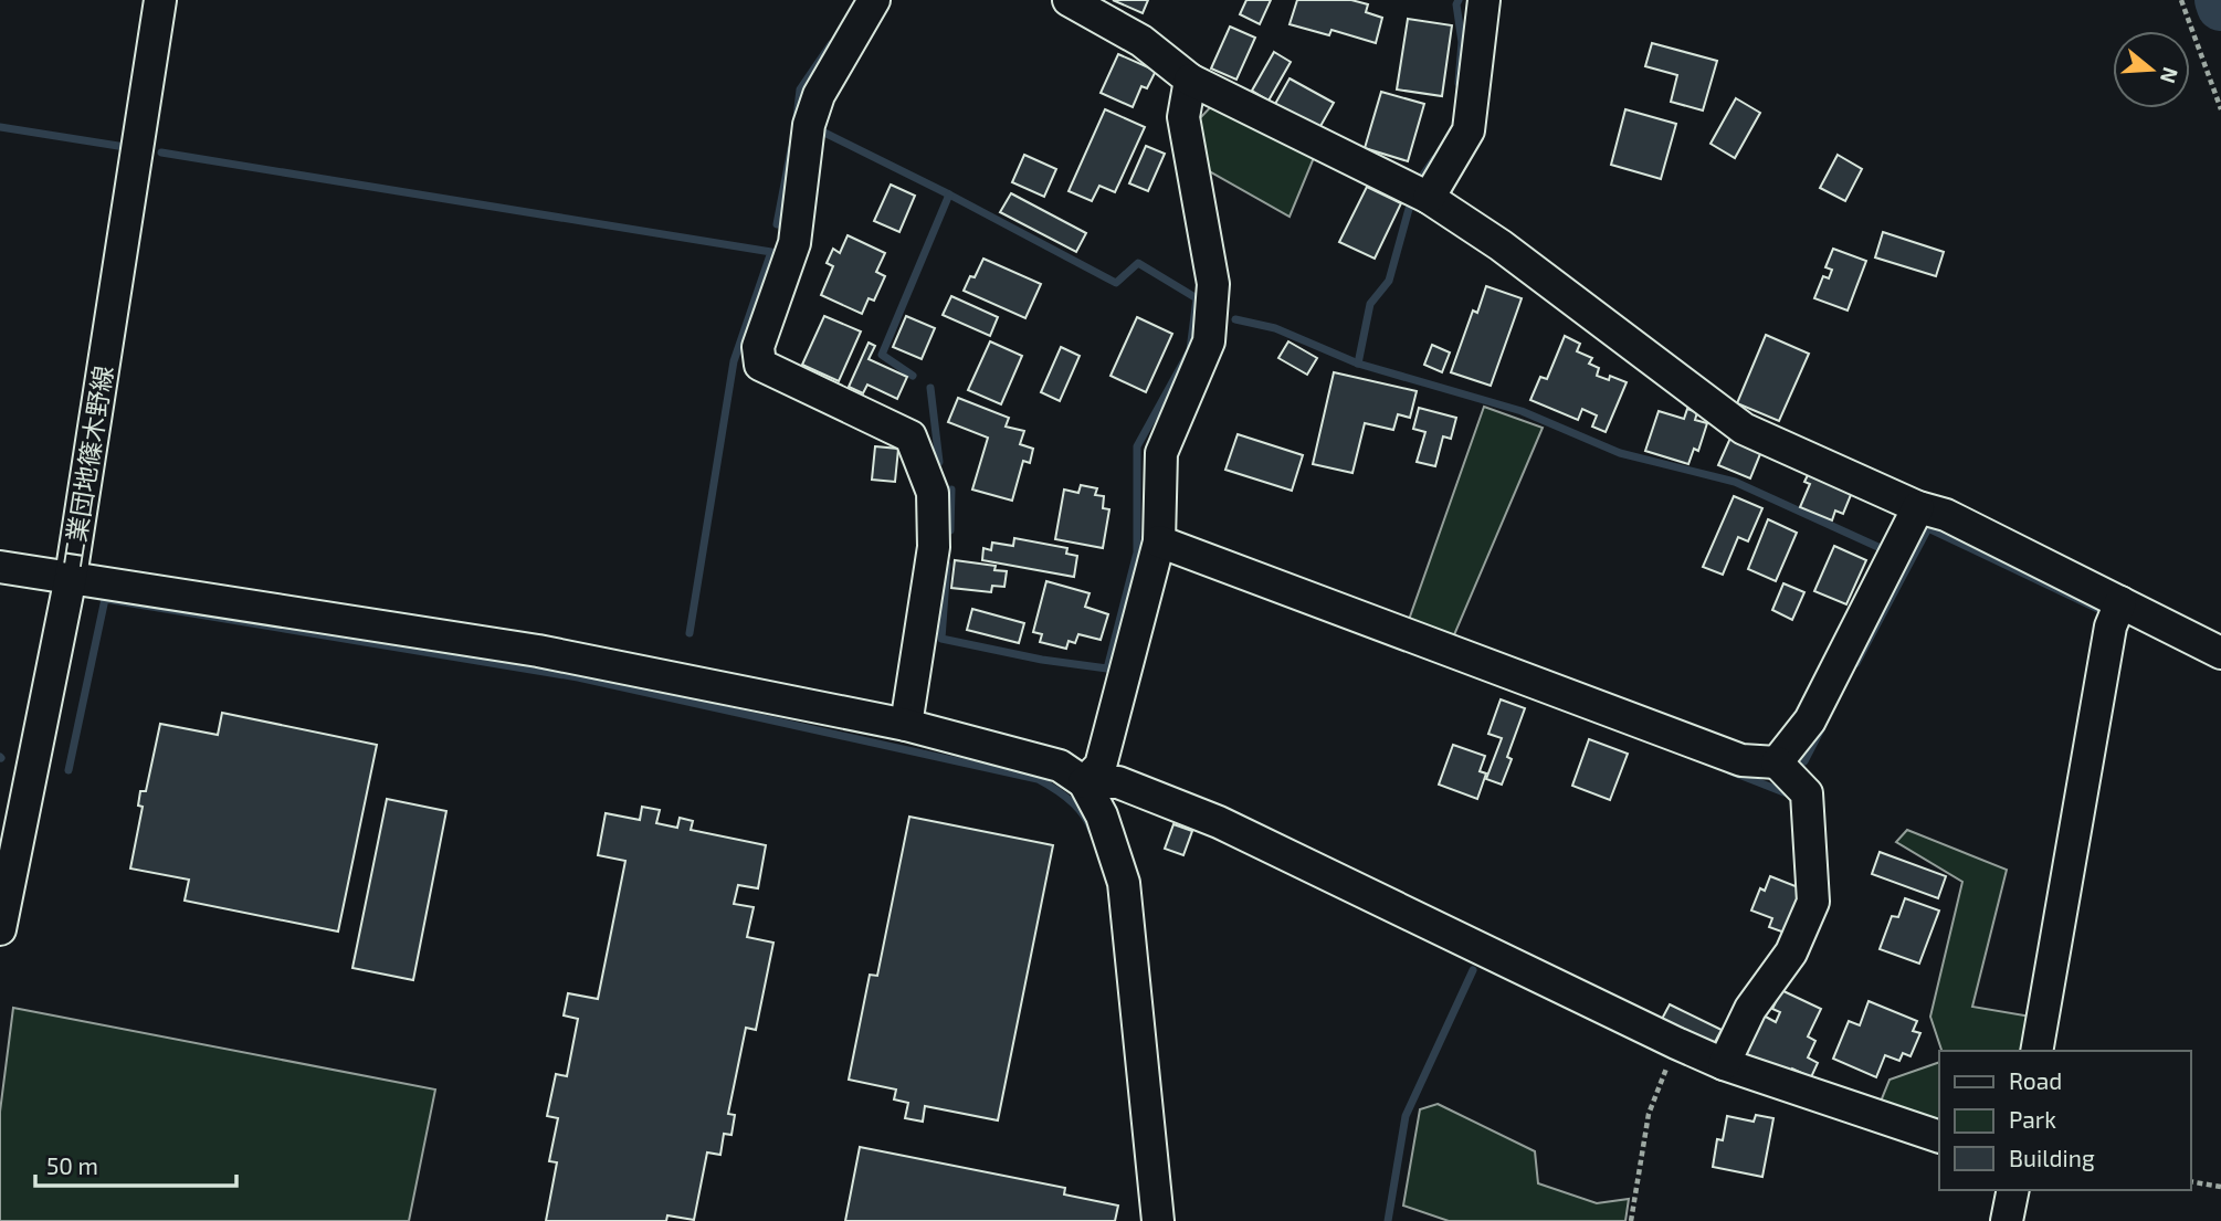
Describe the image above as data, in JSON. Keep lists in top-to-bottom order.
{
  "streets": {
    "street": ["工業団地篠木野線"]
  },
  "legend": ["Road", "Park", "Building"],
  "scale_bar": "50 m",
  "north": "right"
}
